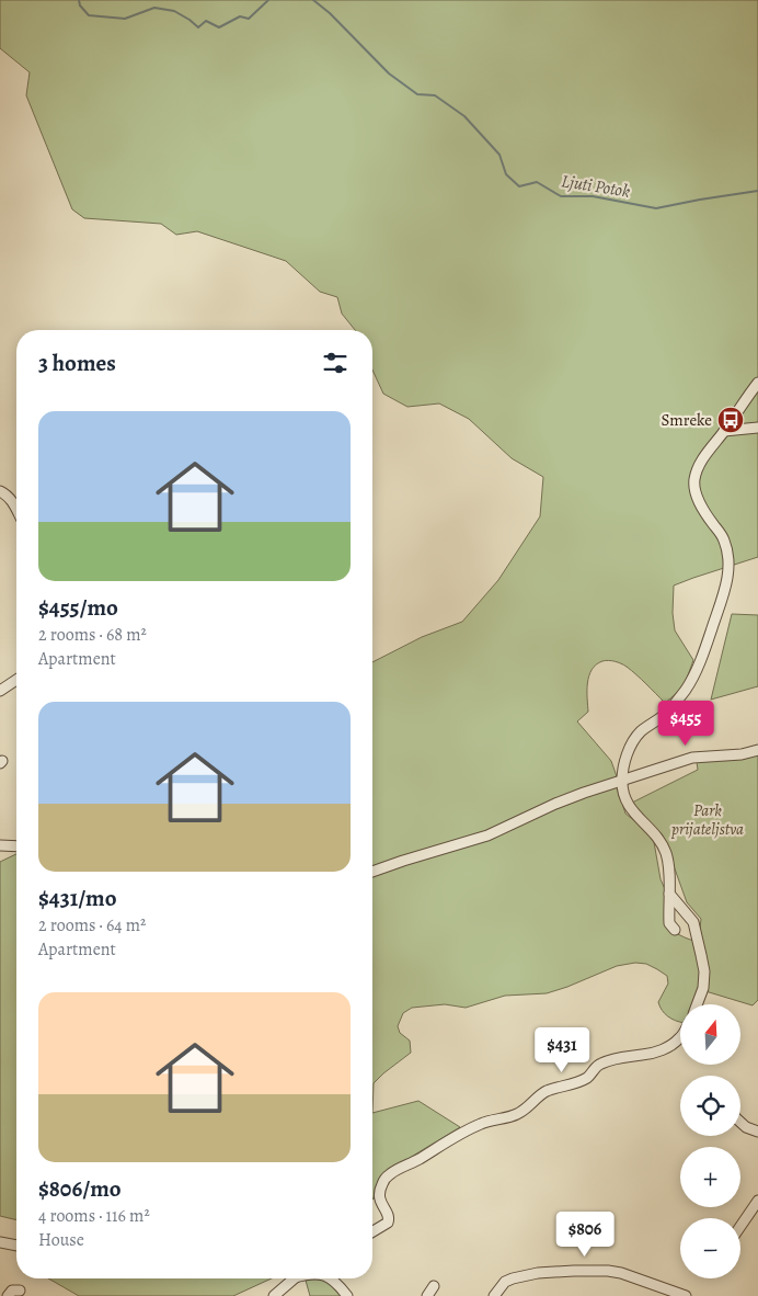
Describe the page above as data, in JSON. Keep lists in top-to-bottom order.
{
  "water": ["Ljuti Potok"],
  "parks": ["Park prijateljstva"],
  "places": {
    "bus stop": ["Smreke"]
  },
  "north": "top",
  "page": {
    "heading": "3 homes",
    "list": [
      {
        "name": "$455/mo",
        "note": "2 rooms · 68 m² · Apartment"
      },
      {
        "name": "$431/mo",
        "note": "2 rooms · 64 m² · Apartment"
      },
      {
        "name": "$806/mo",
        "note": "4 rooms · 116 m² · House"
      }
    ],
    "price": ["$455", "$431", "$806"],
    "map_buttons": ["+", "−"]
  }
}
